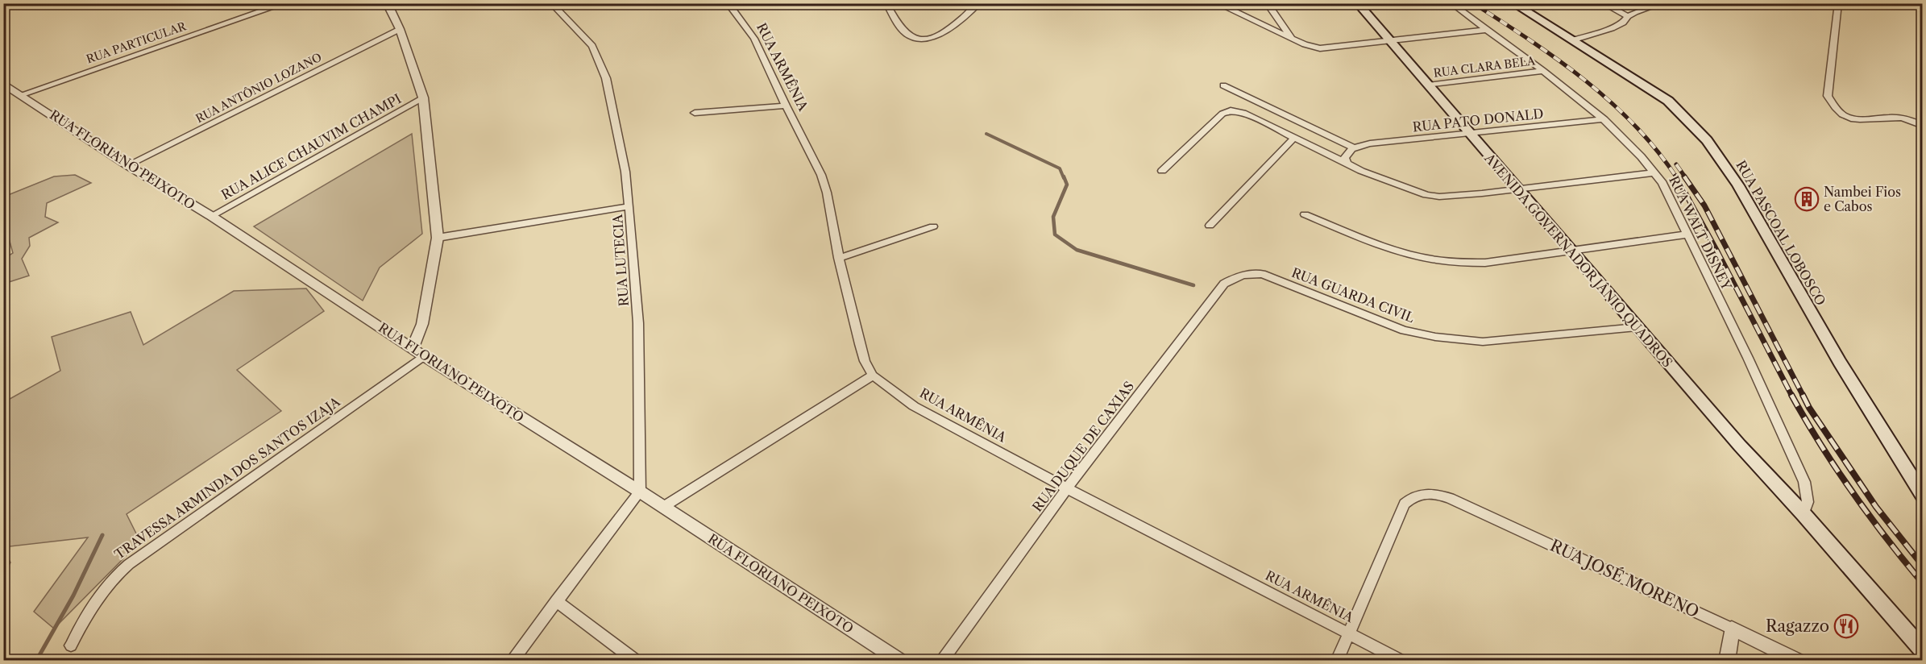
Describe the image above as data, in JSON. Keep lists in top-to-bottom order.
{
  "streets": {
    "main road": ["RUA PASCOAL LOBOSCO", "AVENIDA GOVERNADOR JÂNIO QUADROS"],
    "street": [
      "RUA PARTICULAR",
      "RUA ARMÊNIA",
      "RUA CLARA BELA",
      "RUA ANTÔNIO LOZANO",
      "RUA PATO DONALD",
      "RUA ALICE CHAUVIM CHAMPI",
      "RUA FLORIANO PEIXOTO",
      "RUA WALT DISNEY",
      "RUA LUTECIA",
      "RUA GUARDA CIVIL",
      "RUA DUQUE DE CAXIAS",
      "TRAVESSA ARMINDA DOS SANTOS IZAJA",
      "RUA JOSÉ MORENO"
    ]
  },
  "crossings": [
    ["RUA PARTICULAR", "RUA FLORIANO PEIXOTO"],
    ["RUA ARMÊNIA", "RUA DUQUE DE CAXIAS"],
    ["RUA ARMÊNIA", "RUA JOSÉ MORENO"],
    ["RUA CLARA BELA", "RUA WALT DISNEY"],
    ["RUA CLARA BELA", "AVENIDA GOVERNADOR JÂNIO QUADROS"],
    ["RUA ANTÔNIO LOZANO", "RUA FLORIANO PEIXOTO"],
    ["RUA PATO DONALD", "RUA WALT DISNEY"],
    ["RUA PATO DONALD", "AVENIDA GOVERNADOR JÂNIO QUADROS"],
    ["RUA ALICE CHAUVIM CHAMPI", "RUA FLORIANO PEIXOTO"],
    ["RUA FLORIANO PEIXOTO", "RUA LUTECIA"],
    ["RUA FLORIANO PEIXOTO", "TRAVESSA ARMINDA DOS SANTOS IZAJA"],
    ["RUA WALT DISNEY", "AVENIDA GOVERNADOR JÂNIO QUADROS"],
    ["AVENIDA GOVERNADOR JÂNIO QUADROS", "RUA GUARDA CIVIL"],
    ["RUA GUARDA CIVIL", "RUA DUQUE DE CAXIAS"]
  ],
  "places": {
    "building": ["Nambei Fios e Cabos"],
    "restaurant": ["Ragazzo"]
  }
}
